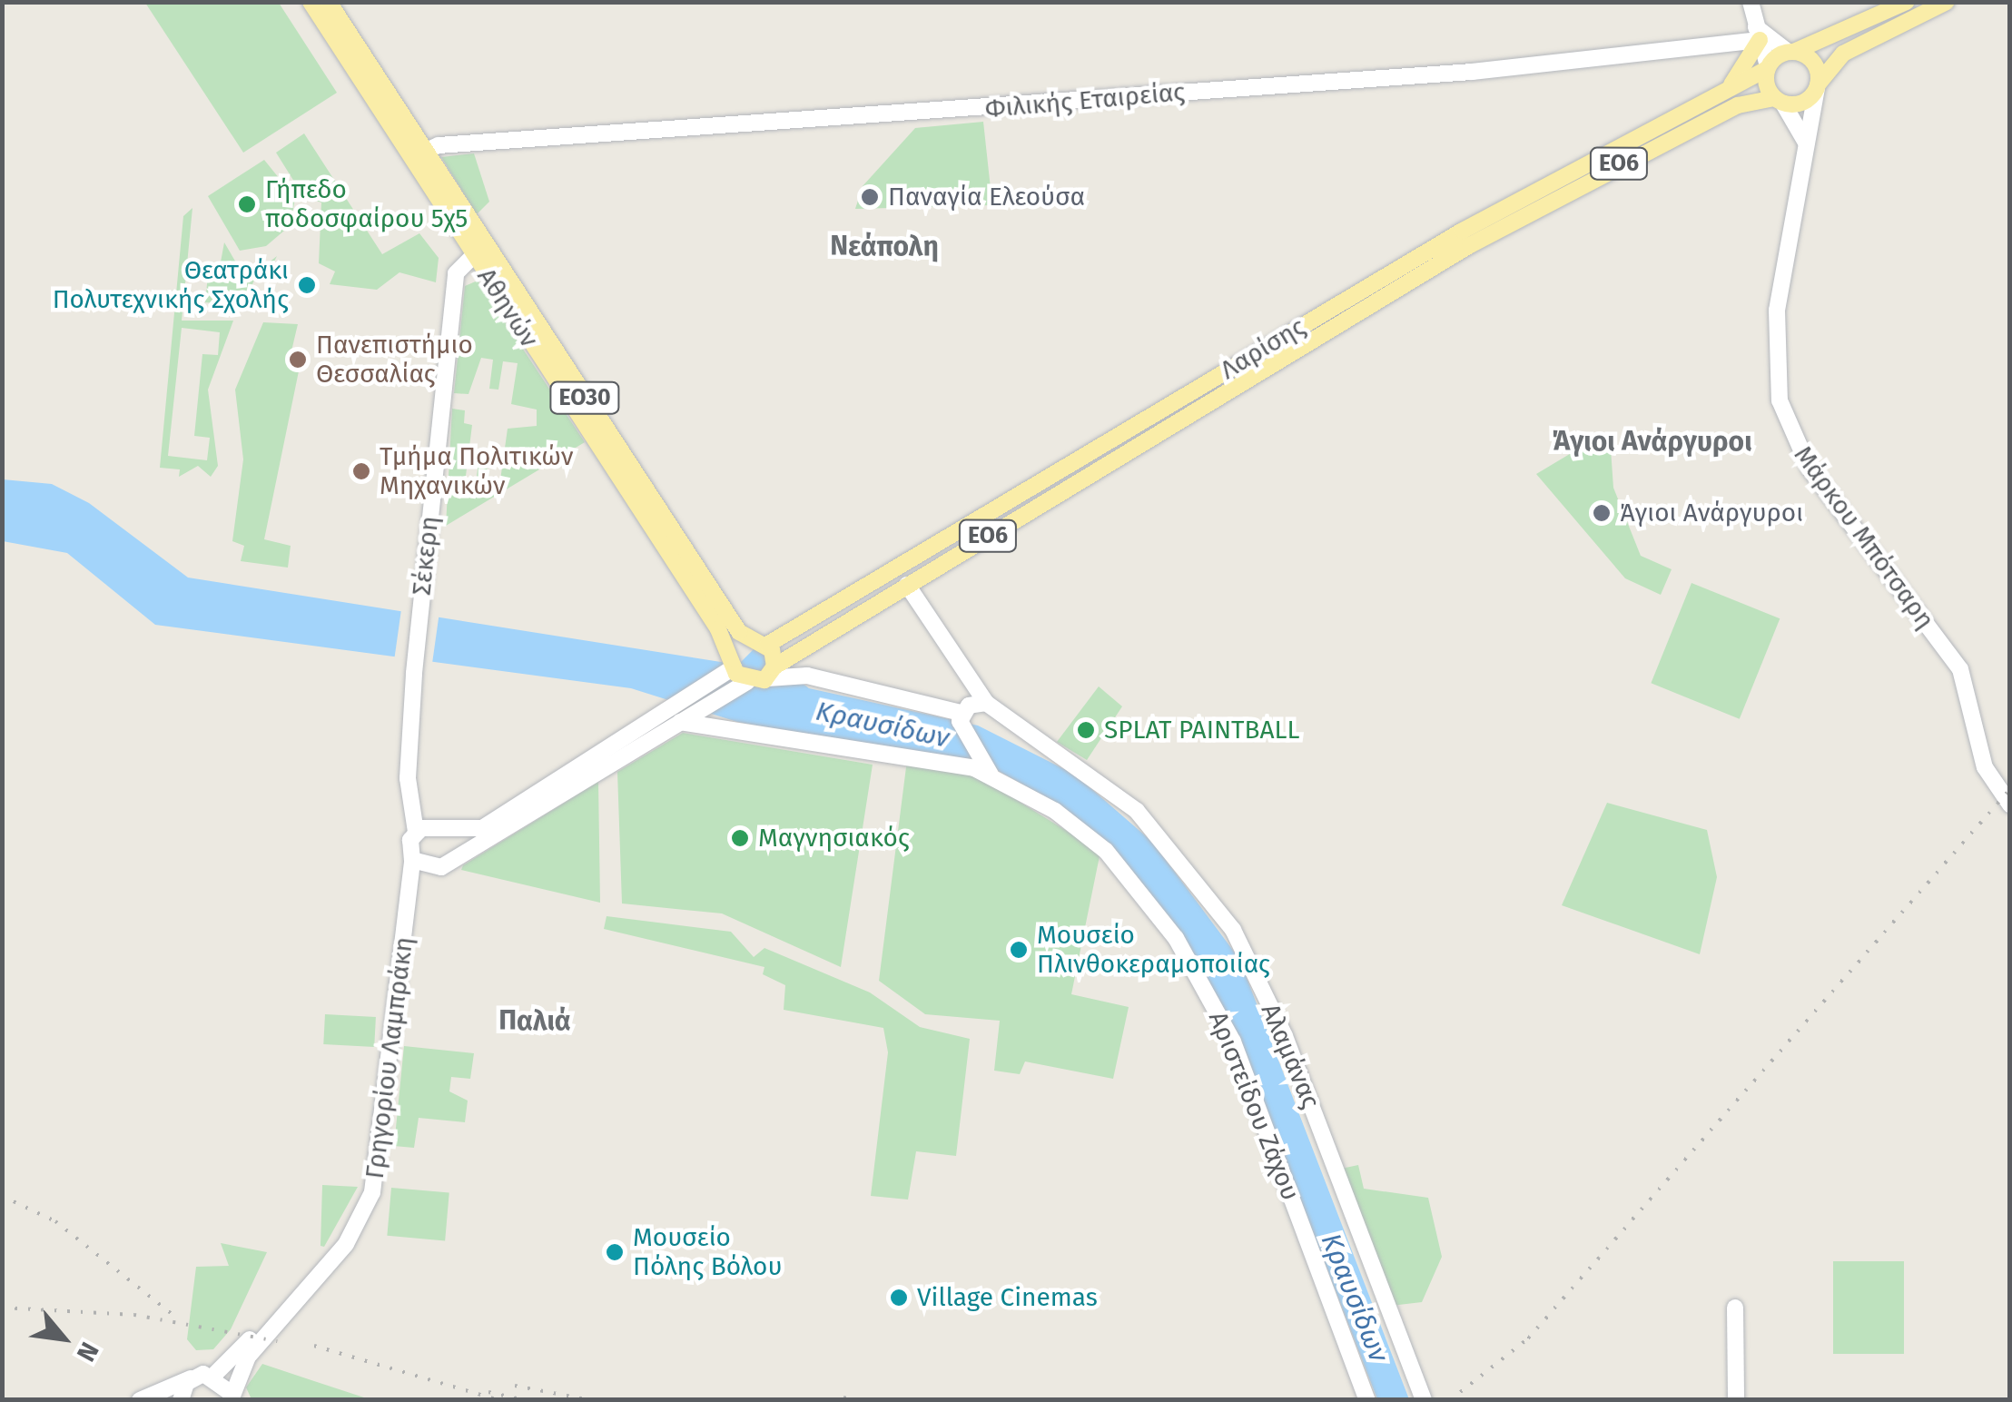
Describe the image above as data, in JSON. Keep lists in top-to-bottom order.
{
  "streets": {
    "main road": [
      "ΕΟ6",
      "Αθηνών",
      "Λαρίσης",
      "ΕΟ30"
    ],
    "street": [
      "Φιλικής Εταιρείας",
      "Μάρκου Μπότσαρη",
      "Σέκερη",
      "Αλαμάνας",
      "Γρηγορίου Λαμπράκη",
      "Αριστείδου Ζάχου"
    ]
  },
  "crossings": [
    ["Φιλικής Εταιρείας", "Αθηνών"],
    ["ΕΟ6", "Αθηνών"],
    ["ΕΟ6", "Λαρίσης"],
    ["ΕΟ6", "Μάρκου Μπότσαρη"],
    ["Αθηνών", "Λαρίσης"],
    ["Αθηνών", "Σέκερη"],
    ["Λαρίσης", "Μάρκου Μπότσαρη"],
    ["Σέκερη", "Γρηγορίου Λαμπράκη"]
  ],
  "districts": ["Νεάπολη", "Άγιοι Ανάργυροι", "Παλιά"],
  "water": ["Κραυσίδων"],
  "places": [
    "Παναγία Ελεούσα",
    "Γήπεδο ποδοσφαίρου 5χ5",
    "Θεατράκι Πολυτεχνικής Σχολής",
    "Πανεπιστήμιο Θεσσαλίας",
    "Τμήμα Πολιτικών Μηχανικών",
    "Άγιοι Ανάργυροι",
    "SPLAT PAINTBALL",
    "Μαγνησιακός",
    "Μουσείο Πλινθοκεραμοποιίας",
    "Μουσείο Πόλης Βόλου",
    "Village Cinemas"
  ],
  "north": "bottom right"
}
